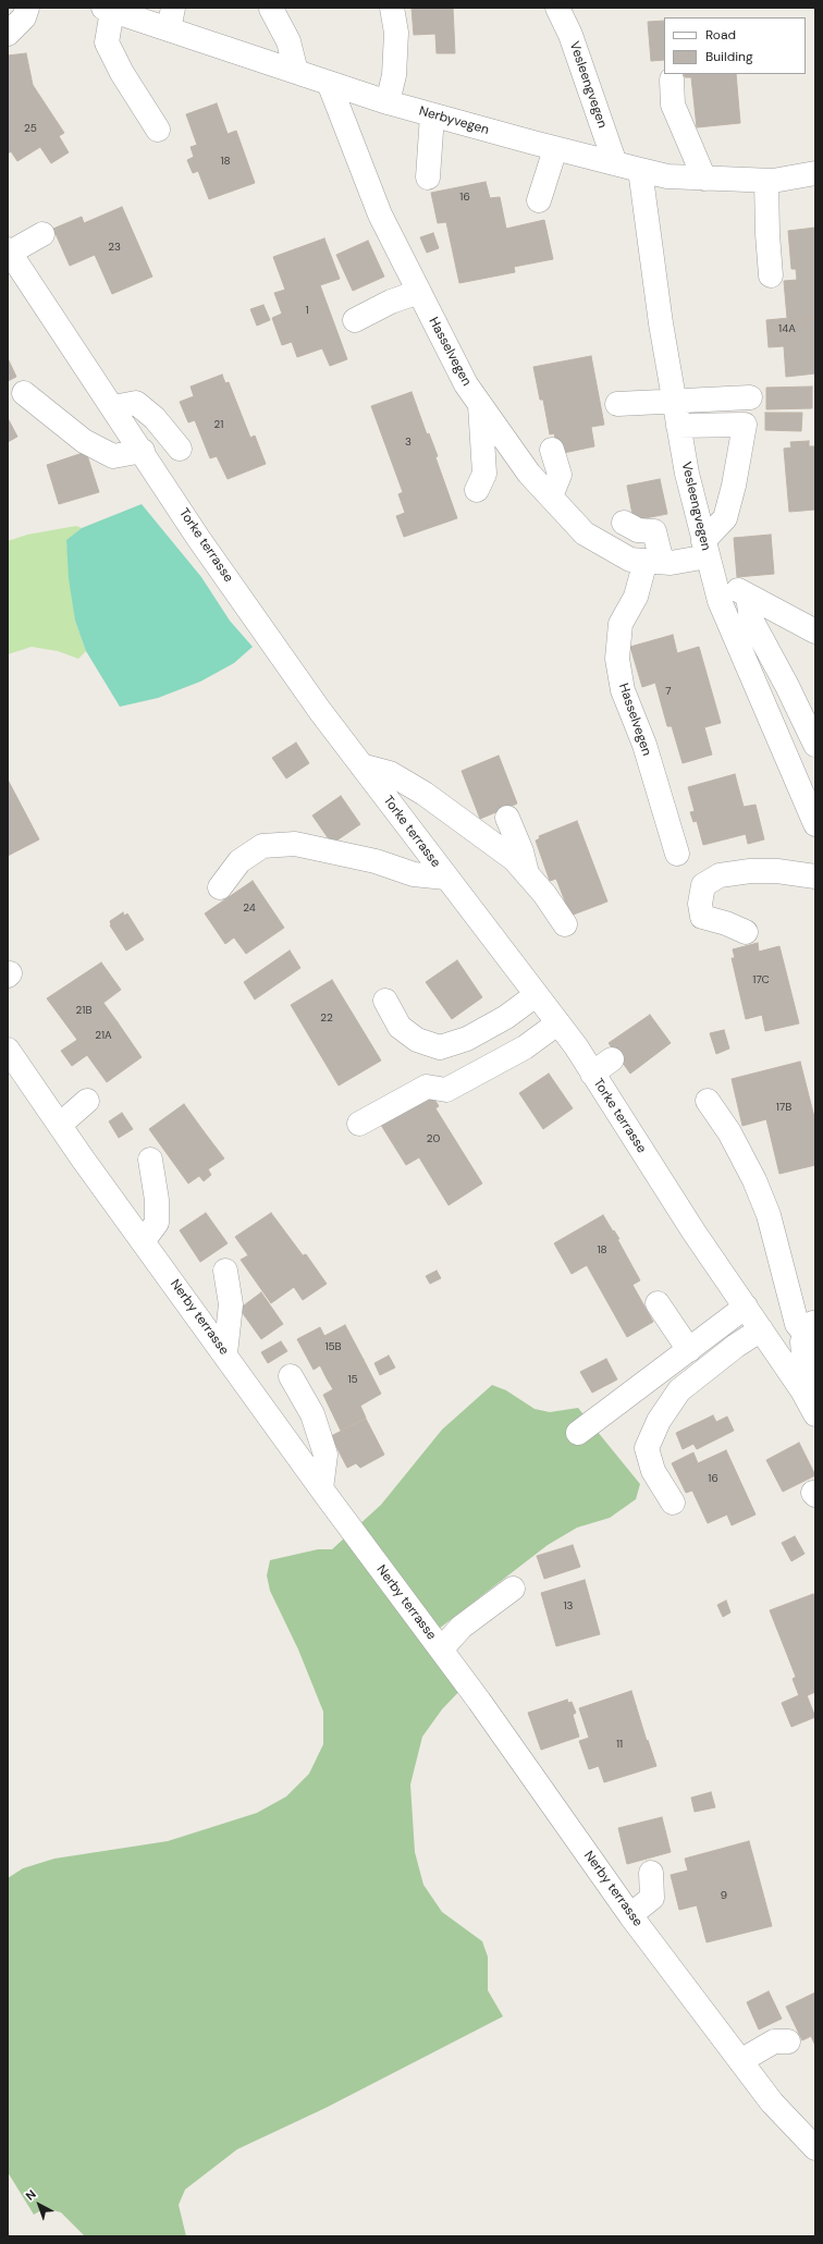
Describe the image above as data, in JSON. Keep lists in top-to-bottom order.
{
  "streets": {
    "street": [
      "Vesleengvegen",
      "Nerbyvegen",
      "Hasselvegen",
      "Torke terrasse",
      "Nerby terrasse"
    ]
  },
  "crossings": [
    ["Vesleengvegen", "Nerbyvegen"],
    ["Vesleengvegen", "Hasselvegen"],
    ["Nerbyvegen", "Hasselvegen"]
  ],
  "house_numbers": [
    "25",
    "18",
    "16",
    "23",
    "1",
    "14A",
    "21",
    "3",
    "7",
    "24",
    "17C",
    "21B",
    "22",
    "21A",
    "17B",
    "20",
    "18",
    "15B",
    "15",
    "16",
    "13",
    "11",
    "9"
  ],
  "legend": ["Road", "Building"],
  "north": "top left"
}
